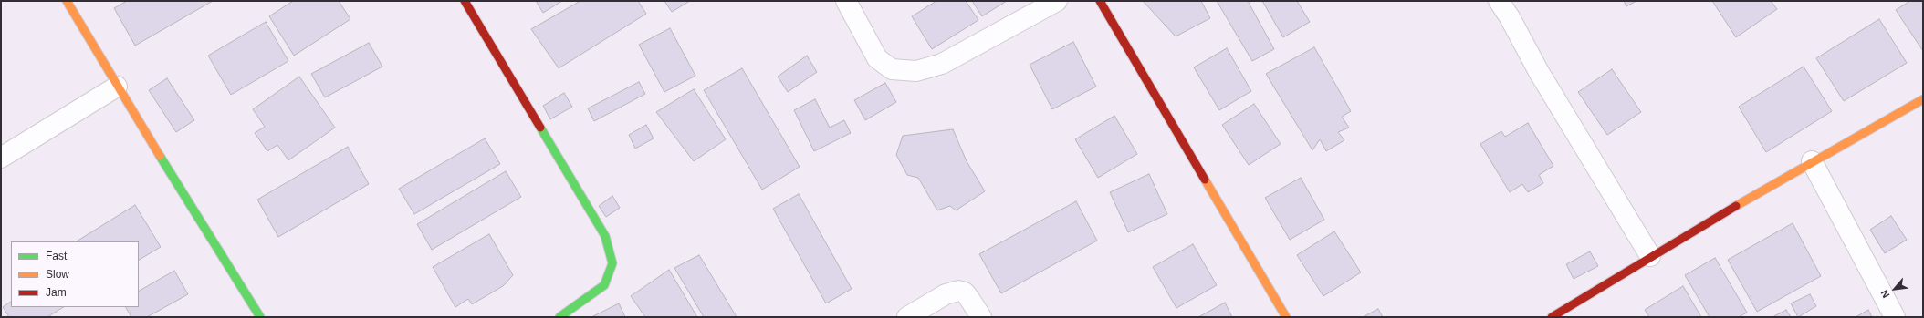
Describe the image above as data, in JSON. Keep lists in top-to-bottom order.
{
  "legend": ["Fast", "Slow", "Jam"],
  "north": "bottom left"
}
